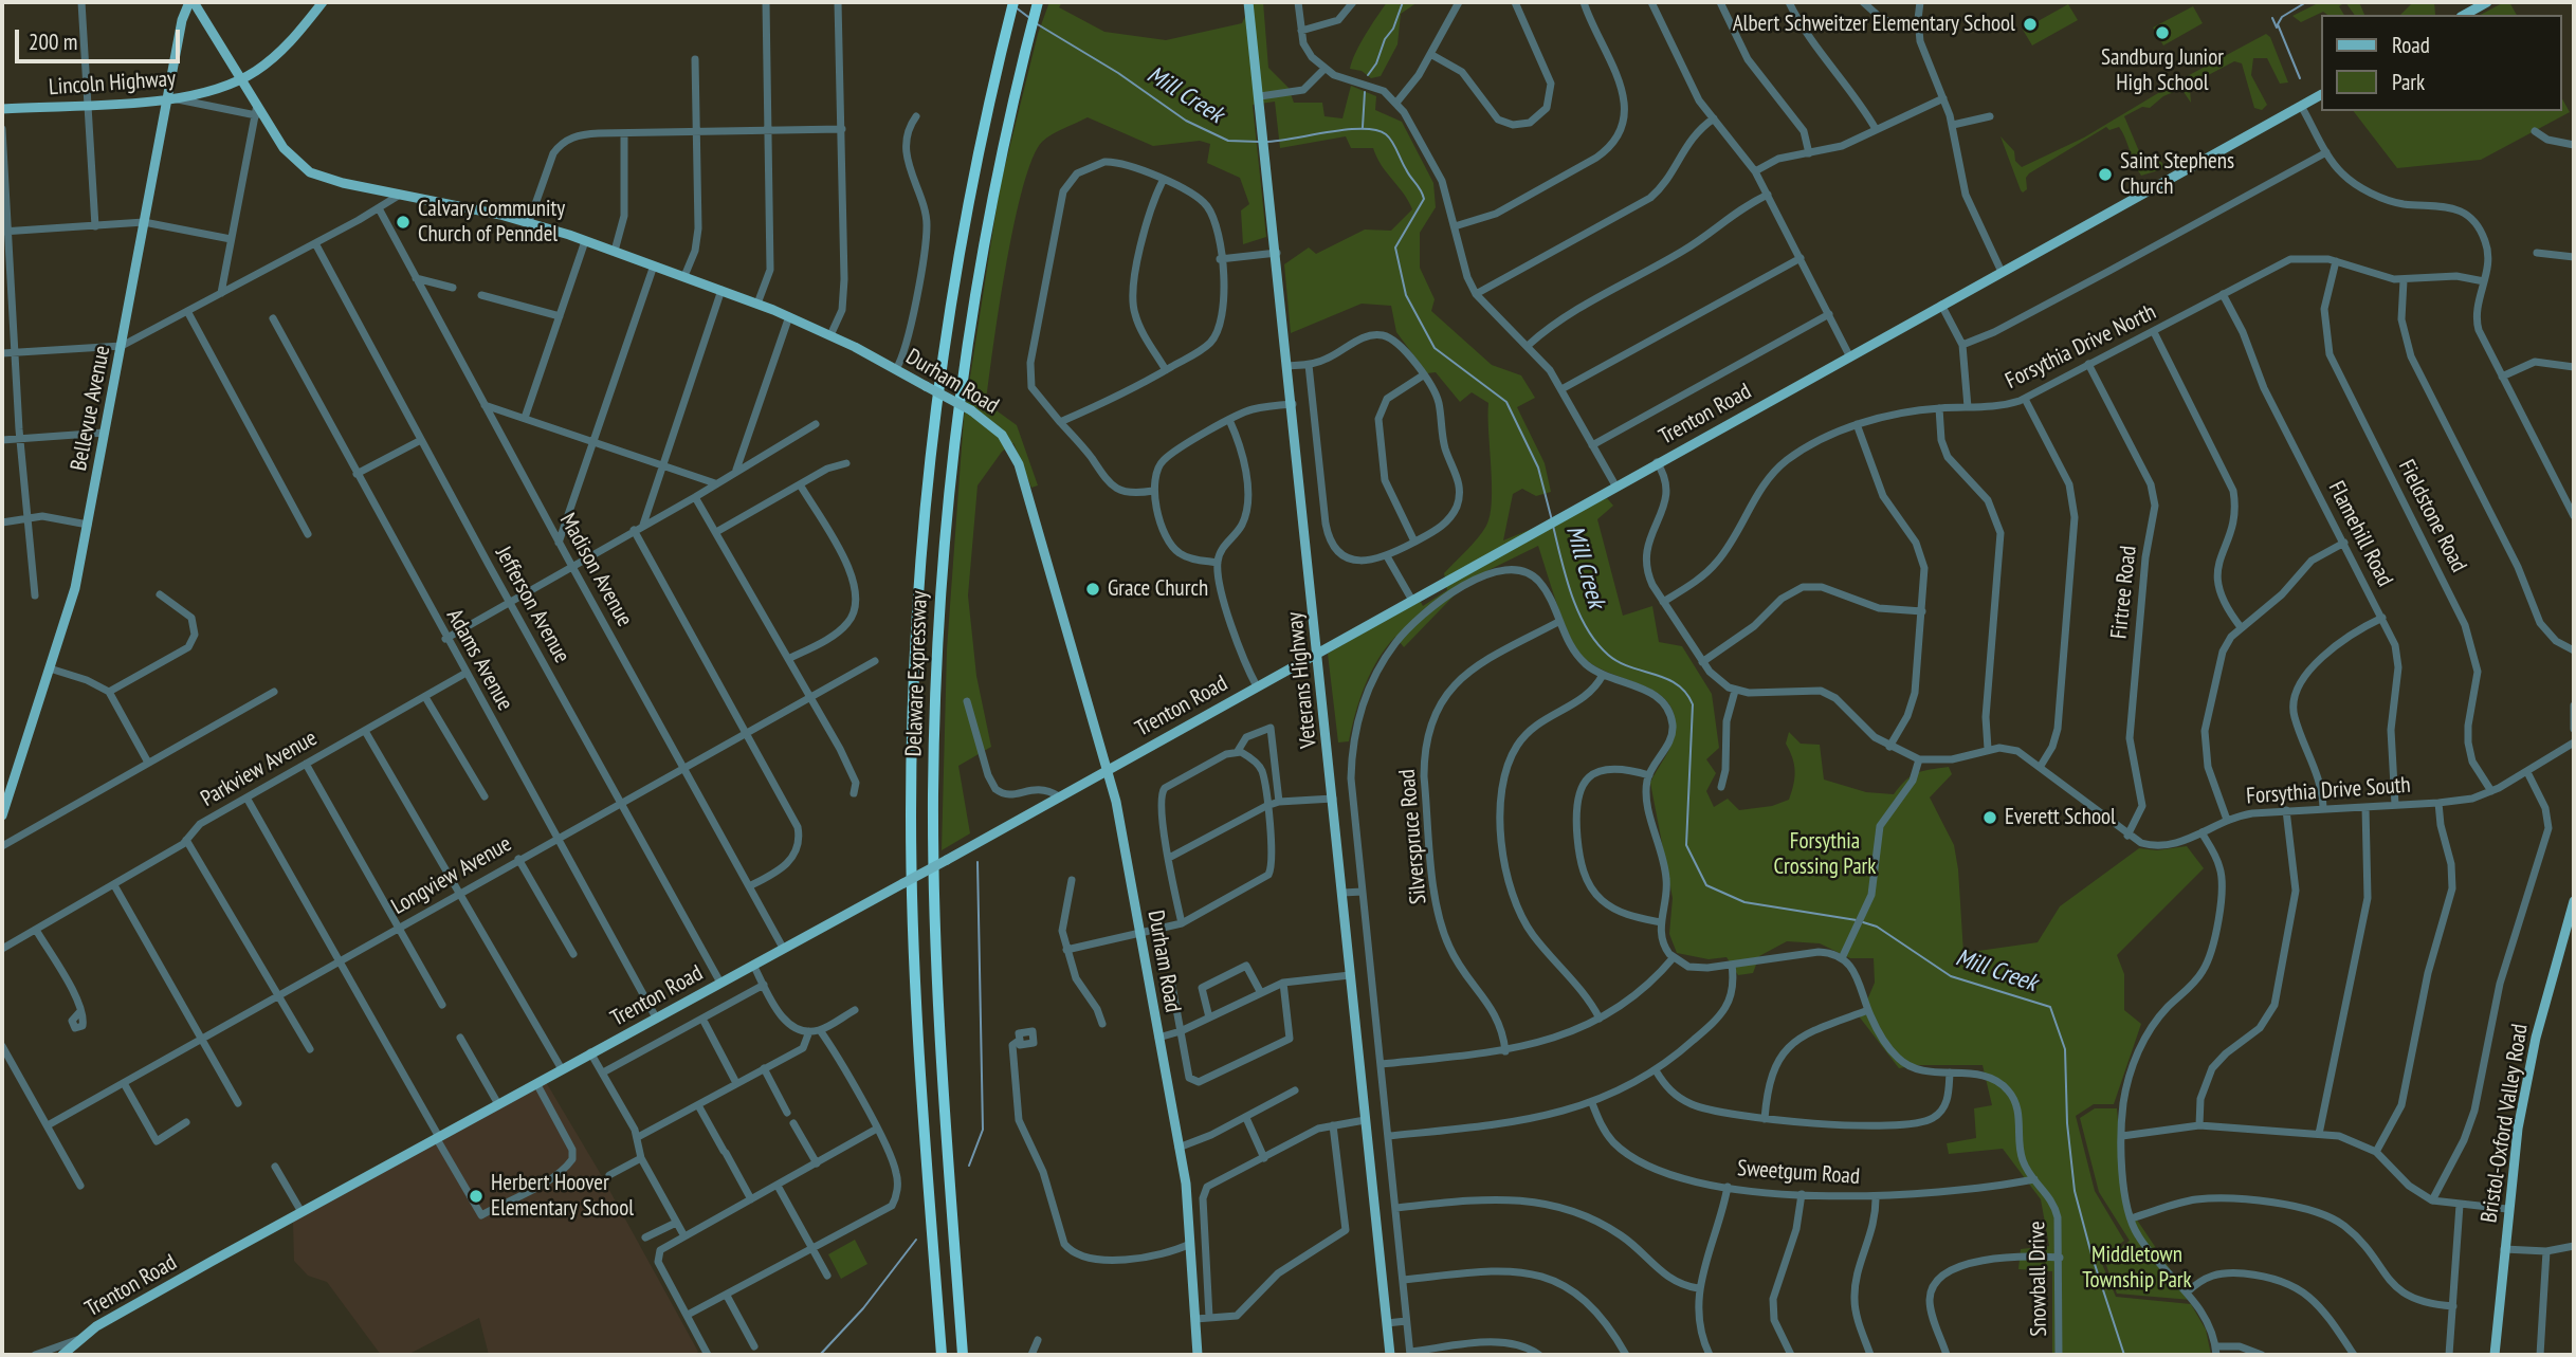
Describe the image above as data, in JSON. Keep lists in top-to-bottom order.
{
  "streets": {
    "highway": ["Delaware Expressway"],
    "main road": [
      "Lincoln Highway",
      "Durham Road",
      "Bellevue Avenue",
      "Trenton Road",
      "Veterans Highway",
      "Bristol-Oxford Valley Road"
    ],
    "street": [
      "Forsythia Drive North",
      "Fieldstone Road",
      "Flamehill Road",
      "Madison Avenue",
      "Firtree Road",
      "Jefferson Avenue",
      "Adams Avenue",
      "Parkview Avenue",
      "Forsythia Drive South",
      "Silverspruce Road",
      "Longview Avenue",
      "Sweetgum Road",
      "Snowball Drive"
    ]
  },
  "crossings": [
    ["Lincoln Highway", "Durham Road"],
    ["Lincoln Highway", "Bellevue Avenue"],
    ["Forsythia Drive North", "Fieldstone Road"],
    ["Forsythia Drive North", "Flamehill Road"],
    ["Forsythia Drive North", "Firtree Road"],
    ["Durham Road", "Bellevue Avenue"],
    ["Durham Road", "Trenton Road"],
    ["Trenton Road", "Madison Avenue"],
    ["Trenton Road", "Jefferson Avenue"],
    ["Trenton Road", "Adams Avenue"],
    ["Trenton Road", "Veterans Highway"],
    ["Fieldstone Road", "Forsythia Drive South"],
    ["Flamehill Road", "Forsythia Drive South"],
    ["Madison Avenue", "Longview Avenue"],
    ["Firtree Road", "Forsythia Drive South"],
    ["Jefferson Avenue", "Longview Avenue"],
    ["Adams Avenue", "Parkview Avenue"],
    ["Adams Avenue", "Longview Avenue"],
    ["Sweetgum Road", "Snowball Drive"]
  ],
  "water": ["Mill Creek"],
  "parks": ["Forsythia Crossing Park", "Middletown Township Park"],
  "places": [
    "Albert Schweitzer Elementary School",
    "Sandburg Junior High School",
    "Saint Stephens Church",
    "Calvary Community Church of Penndel",
    "Grace Church",
    "Everett School",
    "Herbert Hoover Elementary School"
  ],
  "legend": ["Road", "Park"],
  "scale_bar": "200 m"
}
